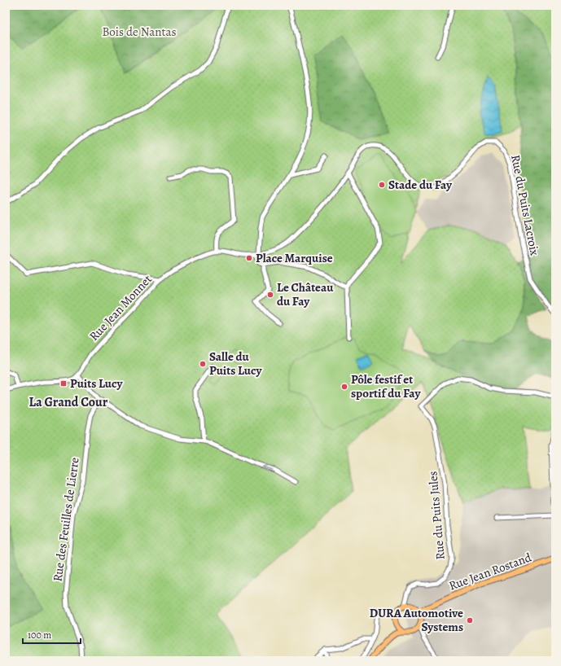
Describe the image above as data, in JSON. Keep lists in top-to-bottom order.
{
  "streets": {
    "main road": ["Rue Jean Rostand"],
    "street": [
      "Rue du Puits Lacroix",
      "Rue Jean Monnet",
      "Rue du Puits Jules",
      "Rue des Feuilles de Lierre"
    ]
  },
  "crossings": [
    ["Rue du Puits Lacroix", "Rue Jean Monnet"]
  ],
  "districts": ["La Grand Cour"],
  "parks": ["Bois de Nantas"],
  "places": {
    "other": [
      "Stade du Fay",
      "Place Marquise",
      "Le Château du Fay",
      "Salle du Puits Lucy",
      "Pôle festif et sportif du Fay",
      "DURA Automotive Systems"
    ],
    "transit": ["Puits Lucy"]
  },
  "scale_bar": "100 m"
}
